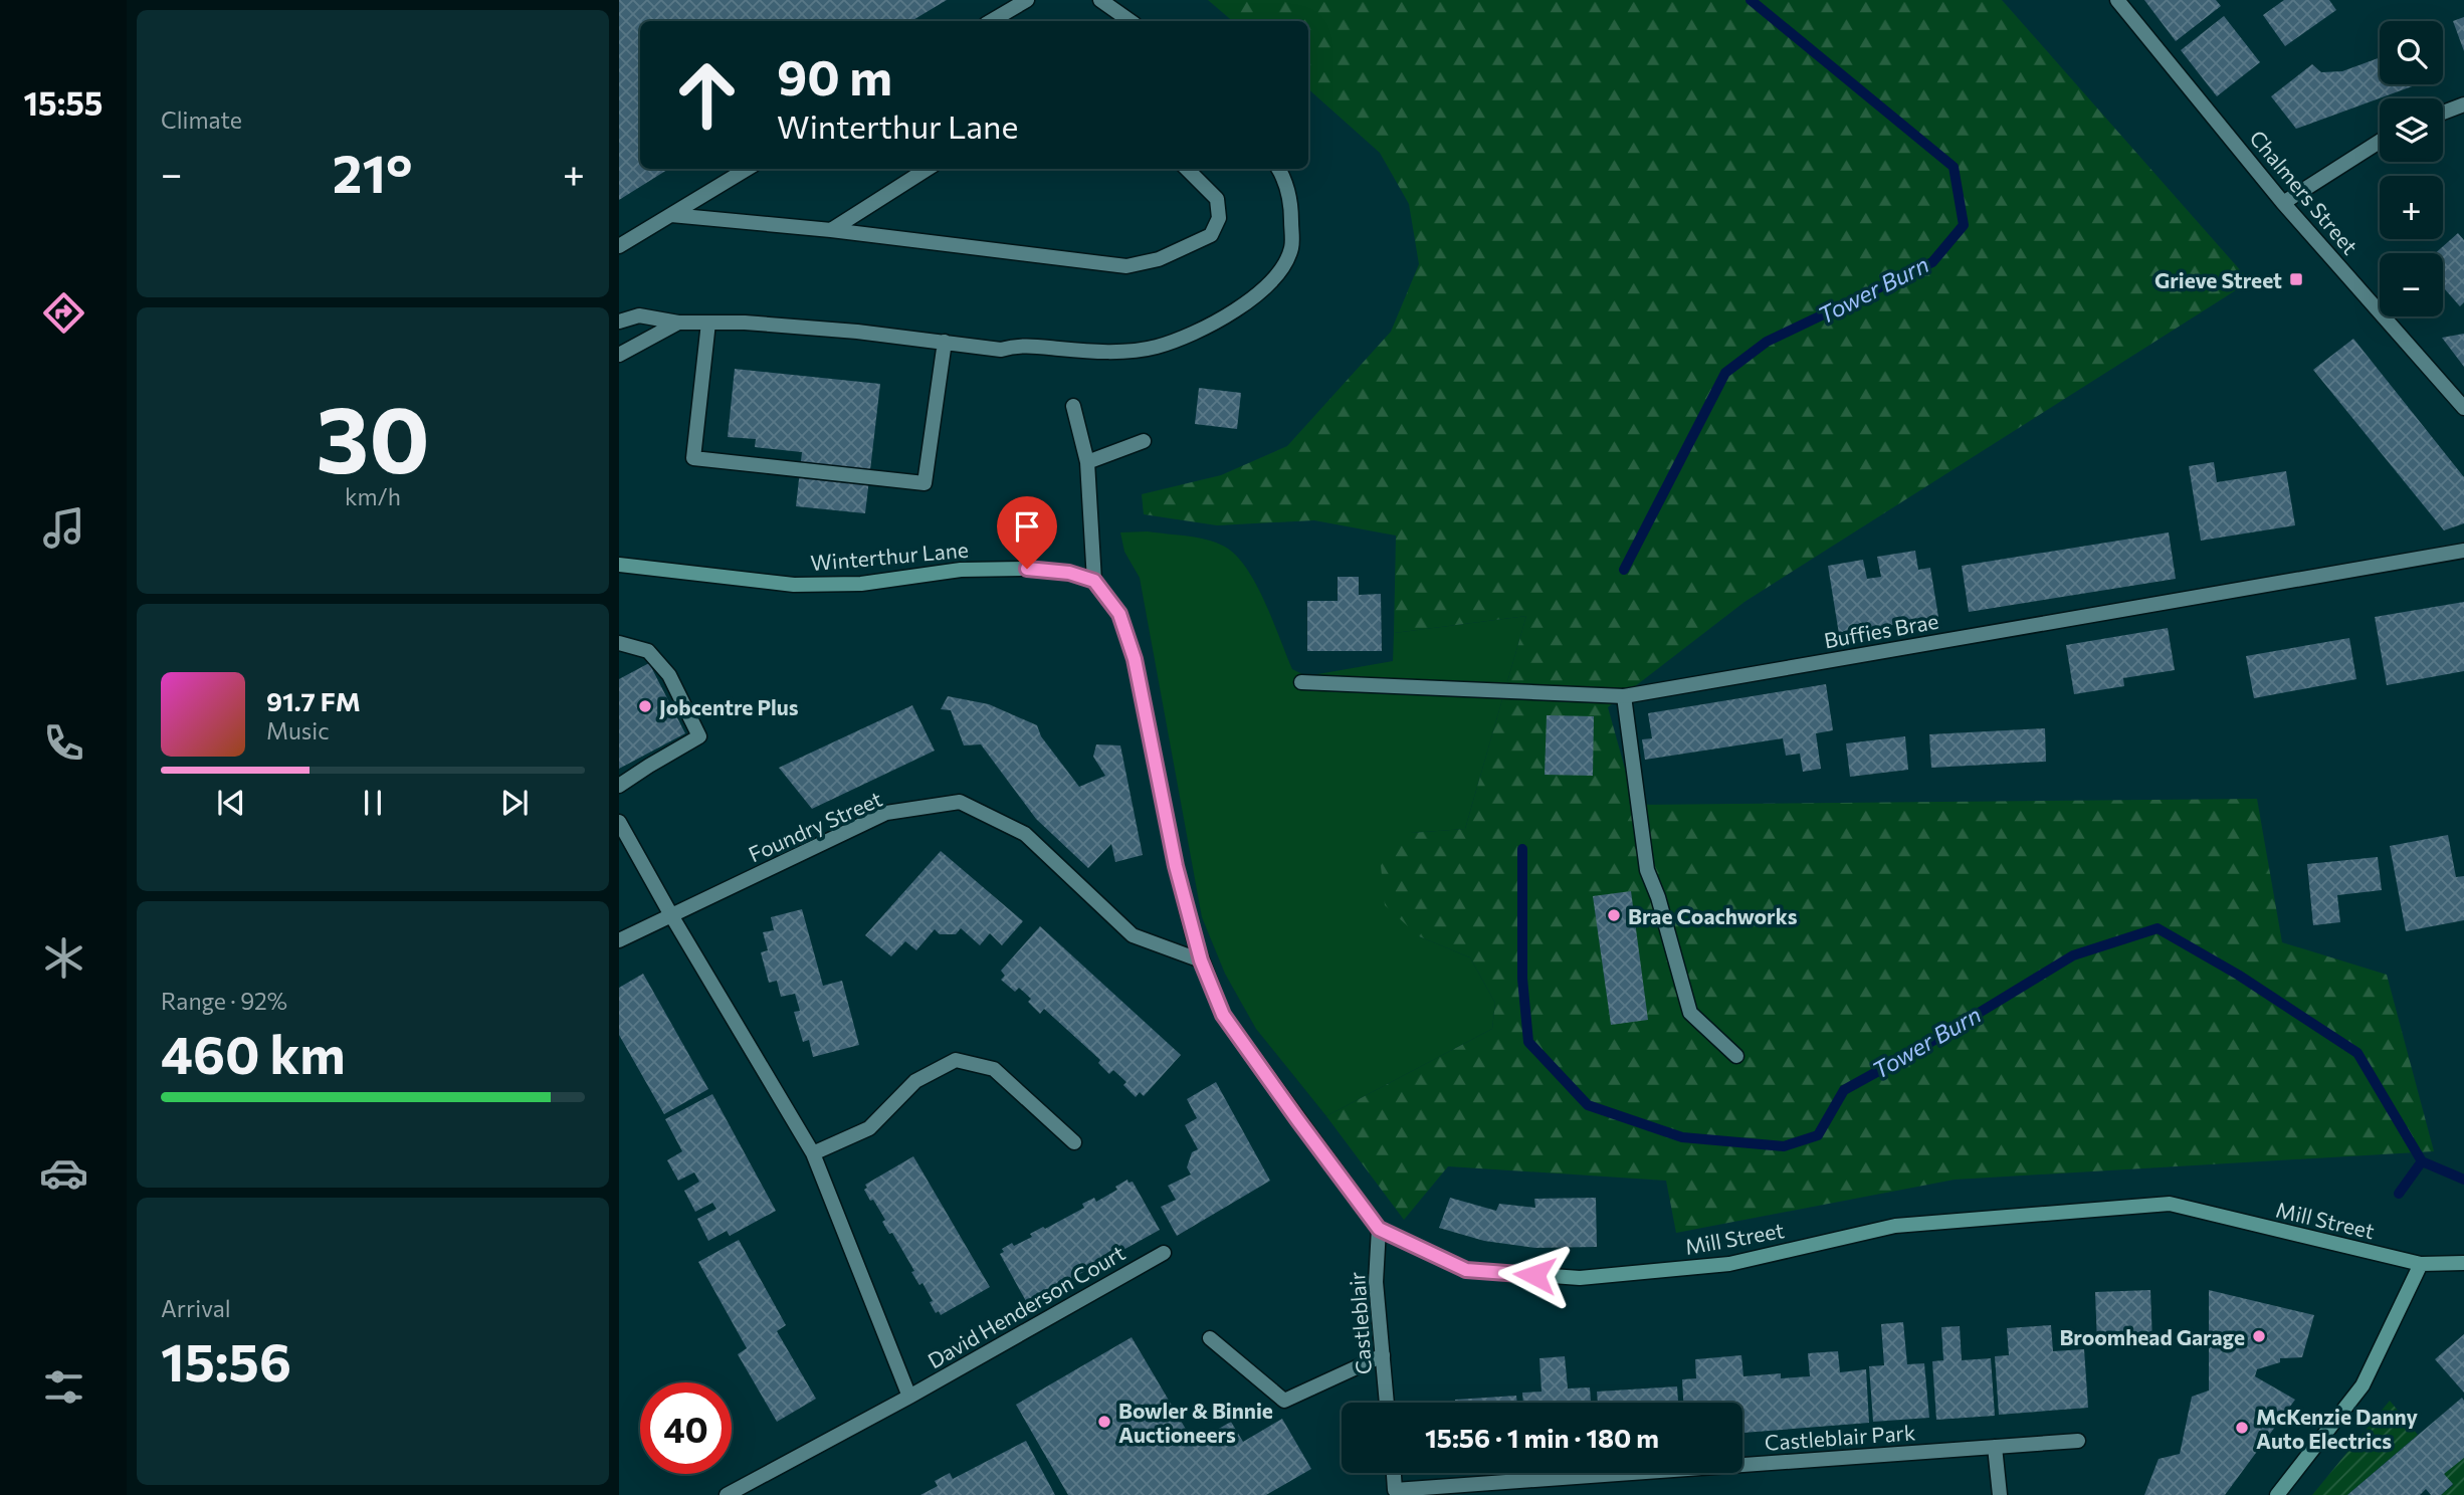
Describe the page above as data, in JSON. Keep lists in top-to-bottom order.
{
  "streets": {
    "street": [
      "Chalmers Street",
      "Winterthur Lane",
      "Buffies Brae",
      "Foundry Street",
      "Mill Street",
      "David Henderson Court",
      "Castleblair",
      "Castleblair Park"
    ]
  },
  "crossings": [
    ["Foundry Street", "Mill Street"],
    ["Foundry Street", "David Henderson Court"],
    ["Mill Street", "Castleblair"]
  ],
  "water": ["Tower Burn"],
  "places": {
    "transit": ["Grieve Street"],
    "other": [
      "Jobcentre Plus",
      "Brae Coachworks",
      "Broomhead Garage",
      "Bowler & Binnie Auctioneers",
      "McKenzie Danny Auto Electrics"
    ]
  },
  "page": {
    "tabs": "15:55",
    "tile": [
      "Climate",
      ["30", "km/h"],
      ["Range · 92%", "460 km"],
      ["Arrival", "15:56"]
    ],
    "map_buttons": ["+", "−"],
    "turn": ["90 m", "Winterthur Lane"],
    "heat": ["−", "21°", "+"],
    "song": ["91.7 FM", "Music"],
    "limit": "40",
    "trip": "15:56 · 1 min · 180 m"
  }
}
